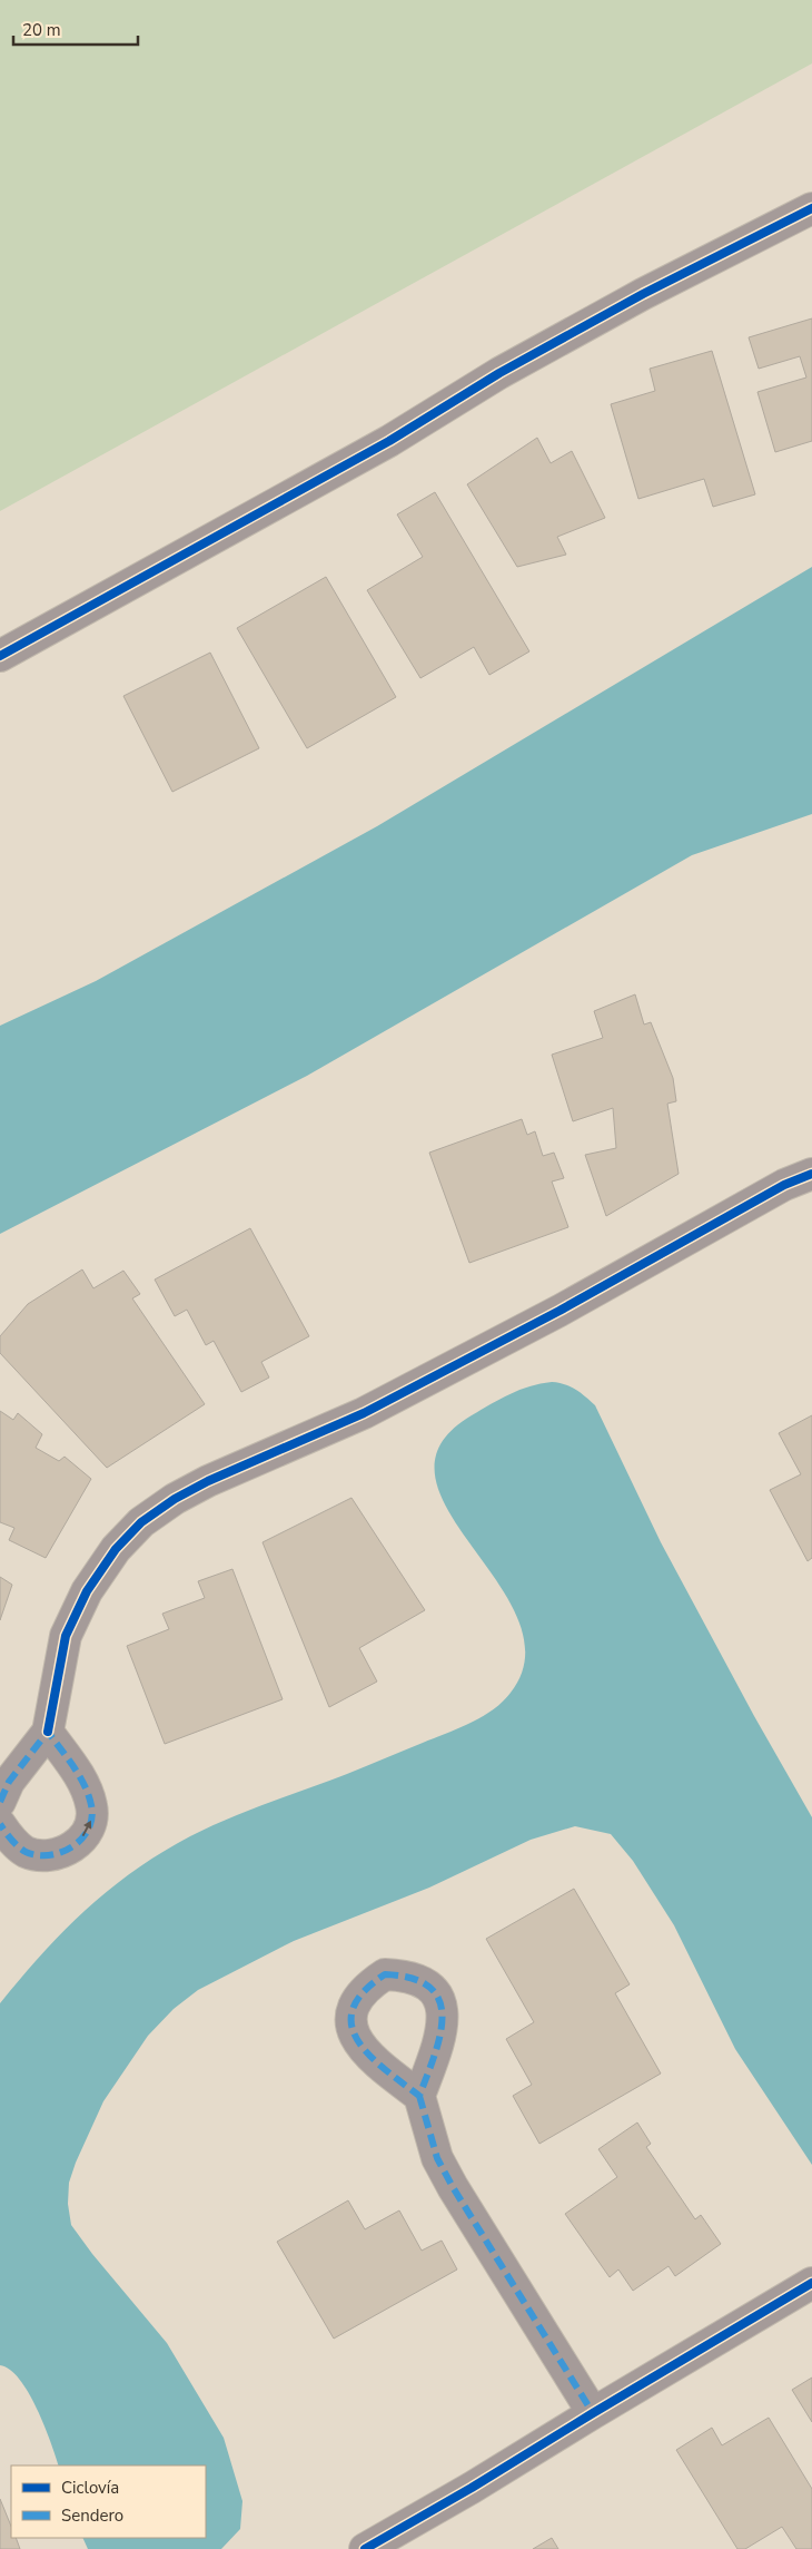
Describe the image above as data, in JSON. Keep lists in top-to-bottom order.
{
  "legend": ["Ciclovía", "Sendero"],
  "scale_bar": "20 m"
}
